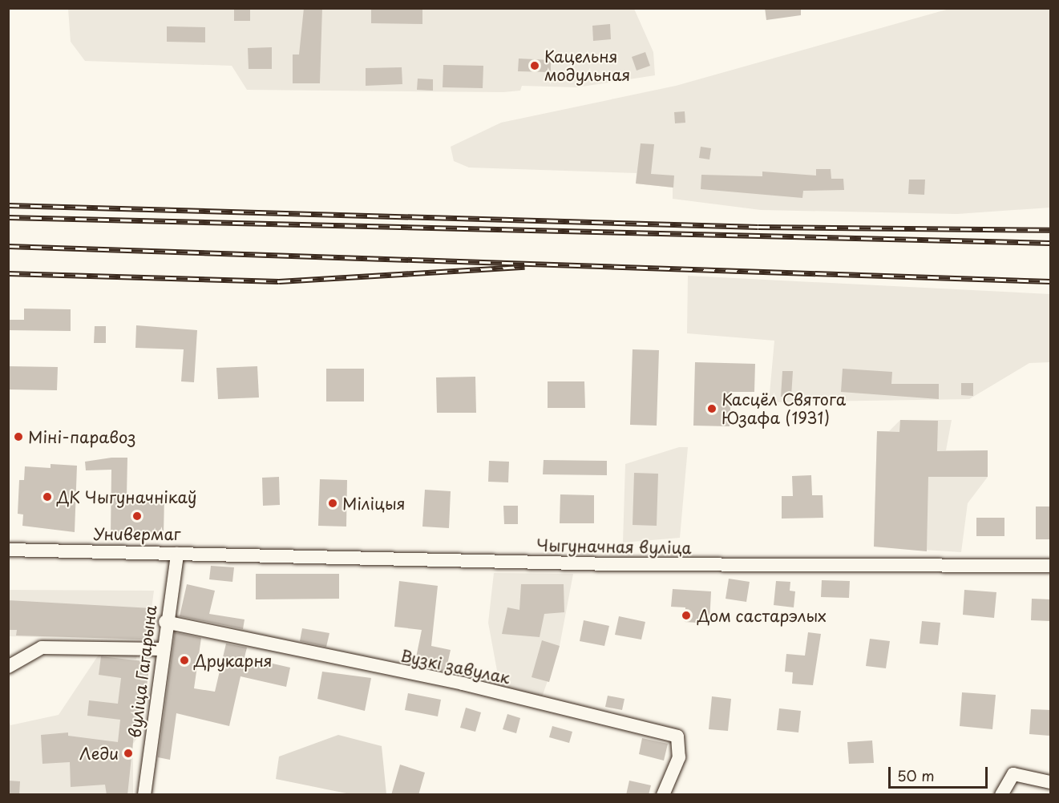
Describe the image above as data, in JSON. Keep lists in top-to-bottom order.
{
  "streets": {
    "street": ["Чыгуначная вуліца", "Вузкі завулак", "вуліца Гагарына"]
  },
  "crossings": [
    ["Чыгуначная вуліца", "вуліца Гагарына"],
    ["Вузкі завулак", "вуліца Гагарына"]
  ],
  "places": [
    "Кацельня модульная",
    "Касцёл Святога Юзафа (1931)",
    "Міні-паравоз",
    "ДК Чыгуначнікаў",
    "Міліцыя",
    "Универмаг",
    "Дом састарэлых",
    "Друкарня",
    "Леди"
  ],
  "scale_bar": "50 m"
}
